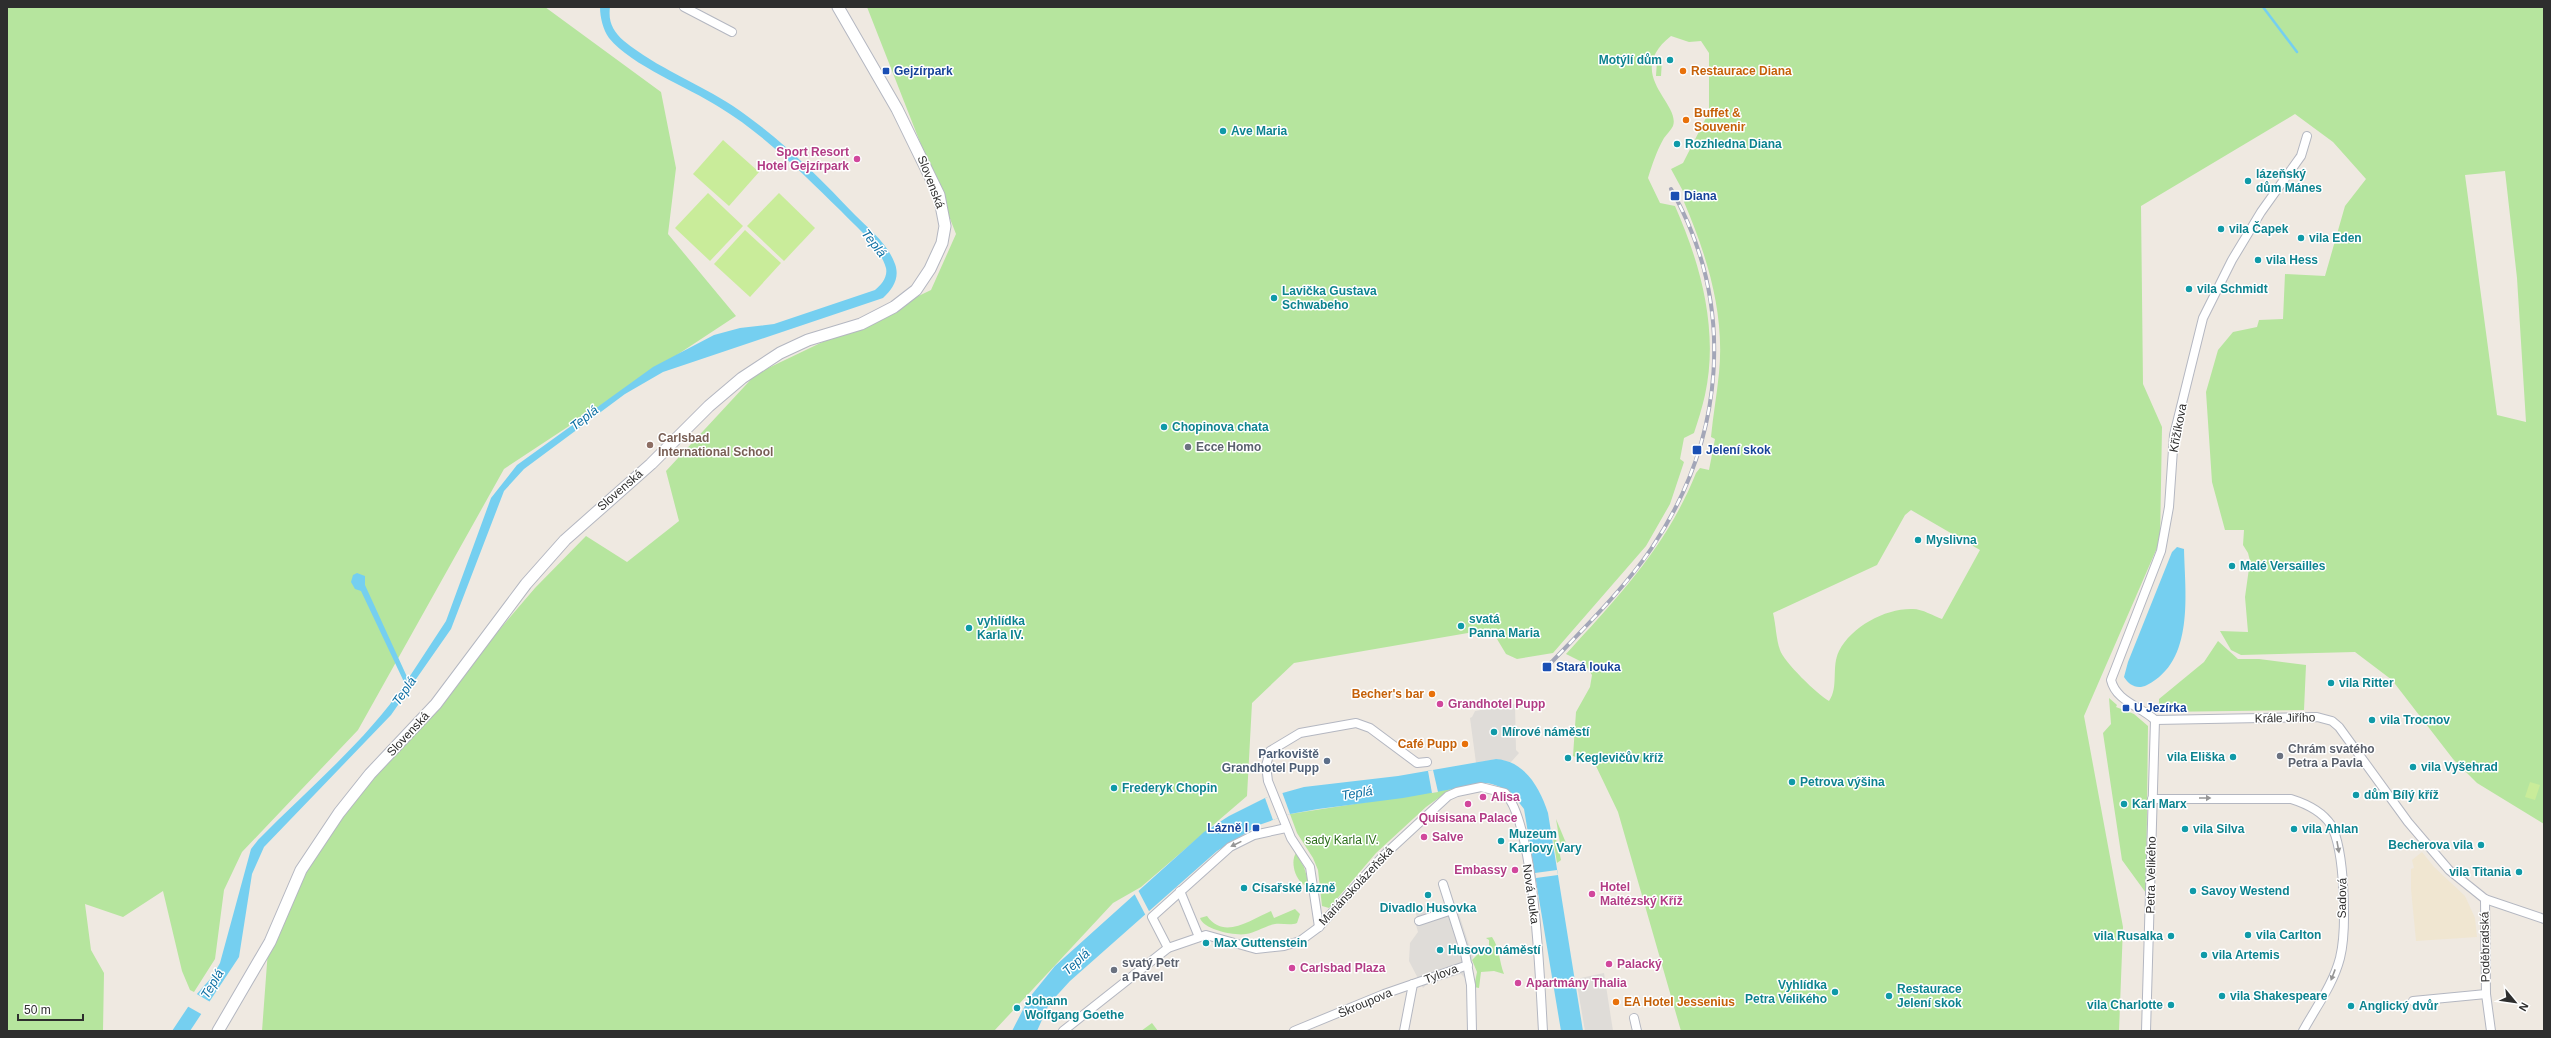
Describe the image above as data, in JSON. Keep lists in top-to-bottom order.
{
  "streets": {
    "street": [
      "Slovenská",
      "Křižíkova",
      "Krále Jiřího",
      "Petra Velikého",
      "Mariánskolázeňská",
      "Nová louka",
      "Sadová",
      "Poděbradská",
      "Tylova",
      "Škroupova"
    ]
  },
  "crossings": [
    ["Křižíkova", "Krále Jiřího"],
    ["Křižíkova", "Petra Velikého"],
    ["Krále Jiřího", "Petra Velikého"],
    ["Krále Jiřího", "Poděbradská"],
    ["Petra Velikého", "Sadová"],
    ["Mariánskolázeňská", "Nová louka"],
    ["Tylova", "Škroupova"]
  ],
  "water": ["Teplá"],
  "parks": ["sady Karla IV."],
  "places": {
    "other": [
      "Motýlí dům",
      "Restaurace Diana",
      "Buffet & Souvenir",
      "Ave Maria",
      "Rozhledna Diana",
      "Sport Resort Hotel Gejzírpark",
      "lázeňský dům Mánes",
      "vila Čapek",
      "vila Eden",
      "vila Hess",
      "vila Schmidt",
      "Lavička Gustava Schwabeho",
      "Chopinova chata",
      "Carlsbad International School",
      "Ecce Homo",
      "Myslivna",
      "Malé Versailles",
      "svatá Panna Maria",
      "vyhlídka Karla IV.",
      "vila Ritter",
      "Becher's bar",
      "Grandhotel Pupp",
      "vila Trocnov",
      "Mírové náměstí",
      "Café Pupp",
      "Chrám svatého Petra a Pavla",
      "vila Eliška",
      "Keglevičův kříž",
      "Parkoviště Grandhotel Pupp",
      "vila Vyšehrad",
      "Petrova výšina",
      "Frederyk Chopin",
      "dům Bílý kříž",
      "Alisa",
      "Quisisana Palace",
      "Karl Marx",
      "vila Silva",
      "vila Ahlan",
      "Salve",
      "Muzeum Karlovy Vary",
      "Becherova vila",
      "Embassy",
      "vila Titania",
      "Císařské lázně",
      "Savoy Westend",
      "Hotel Maltézský Kříž",
      "Divadlo Husovka",
      "vila Carlton",
      "vila Rusalka",
      "Max Guttenstein",
      "Husovo náměstí",
      "vila Artemis",
      "Palacký",
      "Carlsbad Plaza",
      "svatý Petr a Pavel",
      "Apartmány Thalia",
      "Vyhlídka Petra Velikého",
      "Restaurace Jelení skok",
      "vila Shakespeare",
      "EA Hotel Jessenius",
      "vila Charlotte",
      "Anglický dvůr",
      "Johann Wolfgang Goethe"
    ],
    "transit": [
      "Gejzírpark",
      "Diana",
      "Jelení skok",
      "Stará louka",
      "U Jezírka",
      "Lázně I"
    ]
  },
  "scale_bar": "50 m",
  "north": "bottom right"
}
